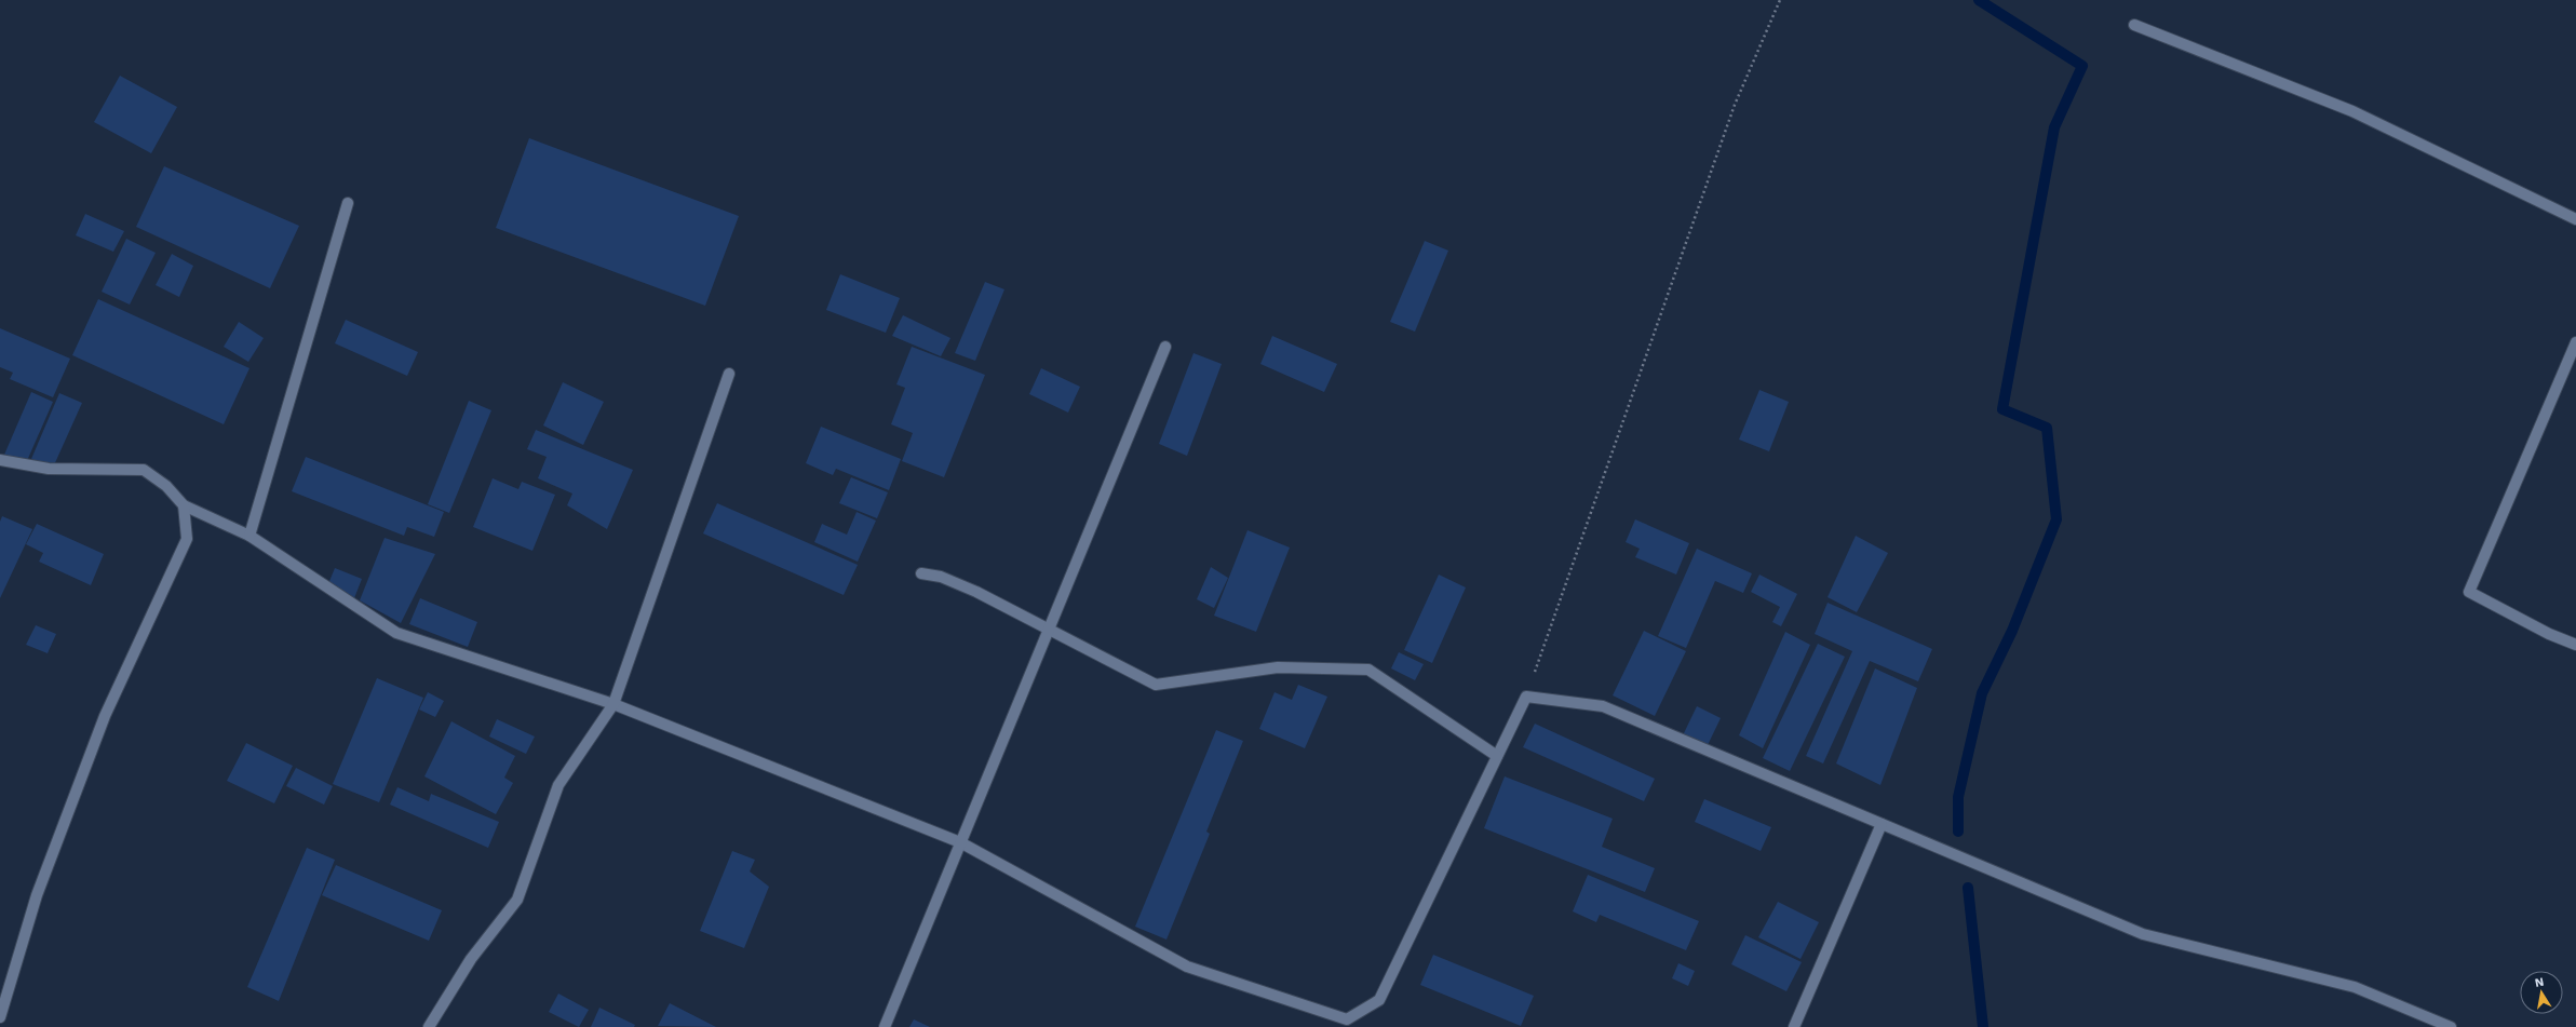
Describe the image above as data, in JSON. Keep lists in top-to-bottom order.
{
  "north": "top"
}
